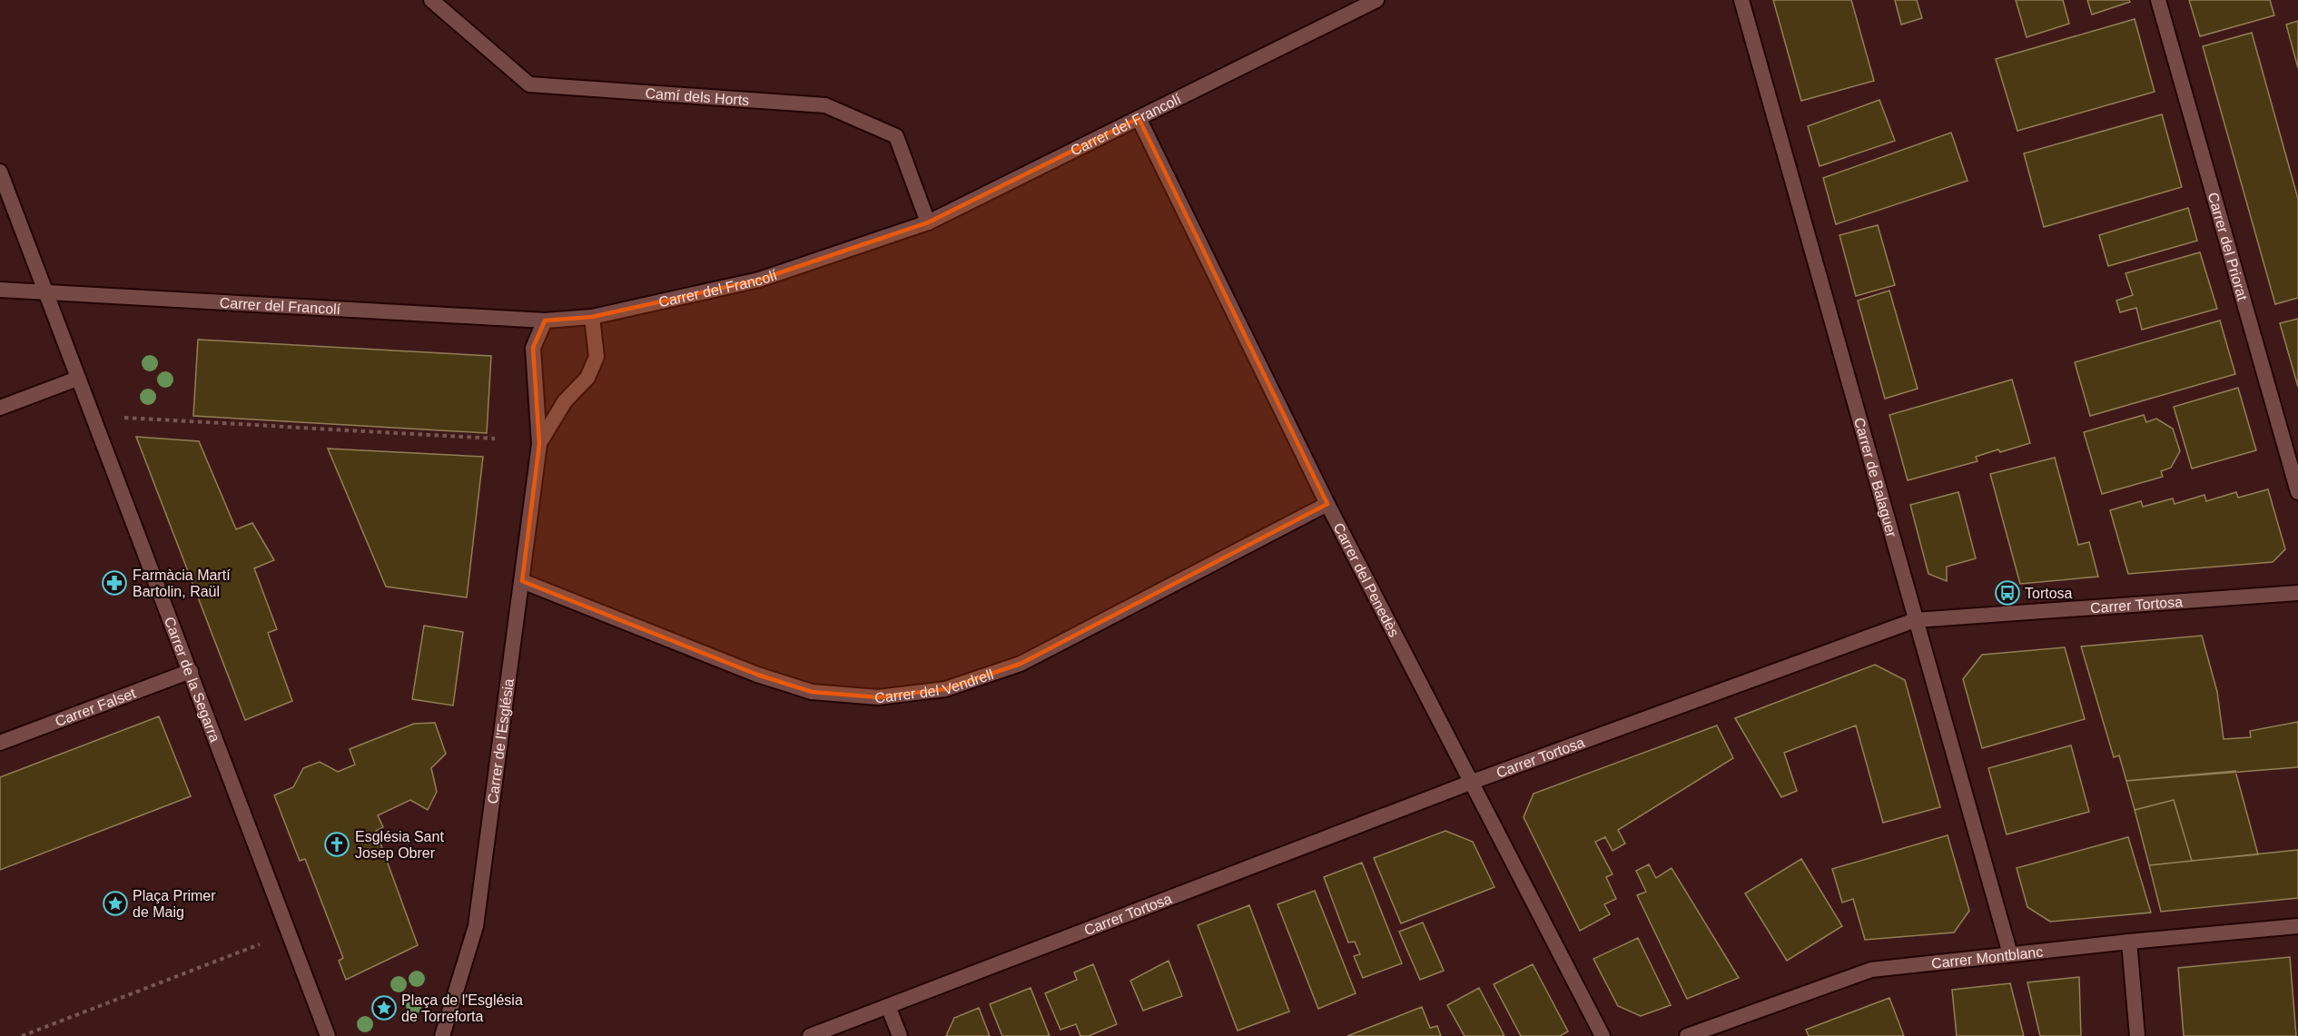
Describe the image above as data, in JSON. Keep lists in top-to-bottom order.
{
  "streets": {
    "street": [
      "Camí dels Horts",
      "Carrer del Francolí",
      "Carrer del Priorat",
      "Carrer de Balaguer",
      "Carrer del Penedès",
      "Carrer Tortosa",
      "Carrer de la Segarra",
      "Carrer del Vendrell",
      "Carrer Falset",
      "Carrer de l'Església",
      "Carrer Montblanc"
    ]
  },
  "crossings": [
    ["Camí dels Horts", "Carrer del Francolí"],
    ["Carrer del Francolí", "Carrer del Penedès"],
    ["Carrer del Francolí", "Carrer de la Segarra"],
    ["Carrer del Francolí", "Carrer de l'Església"],
    ["Carrer de Balaguer", "Carrer Tortosa"],
    ["Carrer de Balaguer", "Carrer Montblanc"],
    ["Carrer del Penedès", "Carrer Tortosa"],
    ["Carrer del Penedès", "Carrer del Vendrell"],
    ["Carrer de la Segarra", "Carrer Falset"],
    ["Carrer del Vendrell", "Carrer de l'Església"]
  ],
  "places": {
    "pharmacy": ["Farmàcia Martí Bartolin, Raül"],
    "bus stop": ["Tortosa"],
    "church": ["Església Sant Josep Obrer"],
    "place": ["Plaça Primer de Maig", "Plaça de l'Església de Torreforta"]
  }
}
